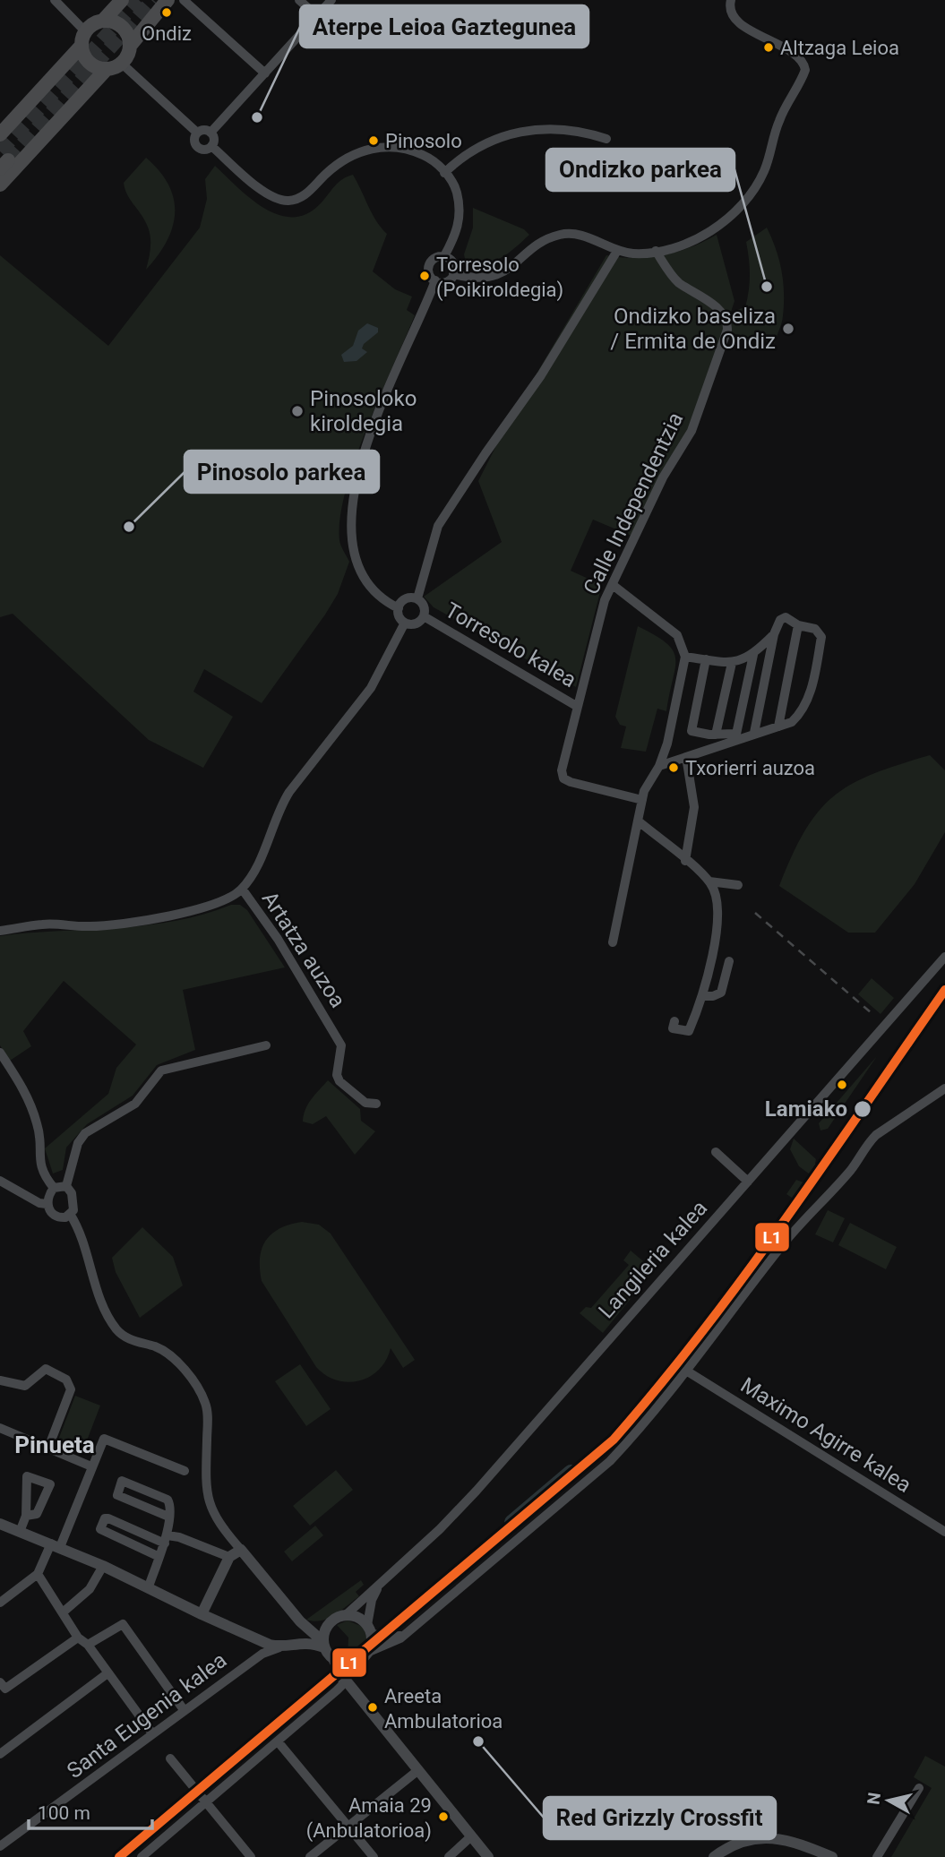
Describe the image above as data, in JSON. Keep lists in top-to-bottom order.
{
  "streets": {
    "street": [
      "Calle Independentzia",
      "Torresolo kalea",
      "Artatza auzoa",
      "Langileria kalea",
      "Maximo Agirre kalea",
      "Santa Eugenia kalea"
    ]
  },
  "crossings": [
    ["Calle Independentzia", "Torresolo kalea"]
  ],
  "districts": ["Pinueta"],
  "places": [
    "Ondiz",
    "Altzaga Leioa",
    "Aterpe Leioa Gaztegunea",
    "Pinosolo",
    "Torresolo (Poikiroldegia)",
    "Ondizko parkea",
    "Ondizko baseliza / Ermita de Ondiz",
    "Pinosoloko kiroldegia",
    "Pinosolo parkea",
    "Txorierri auzoa",
    "Lamiako",
    "Areeta Ambulatorioa",
    "Red Grizzly Crossfit",
    "Amaia 29 (Anbulatorioa)"
  ],
  "lines": ["transit line L1"],
  "scale_bar": "100 m",
  "north": "left"
}
